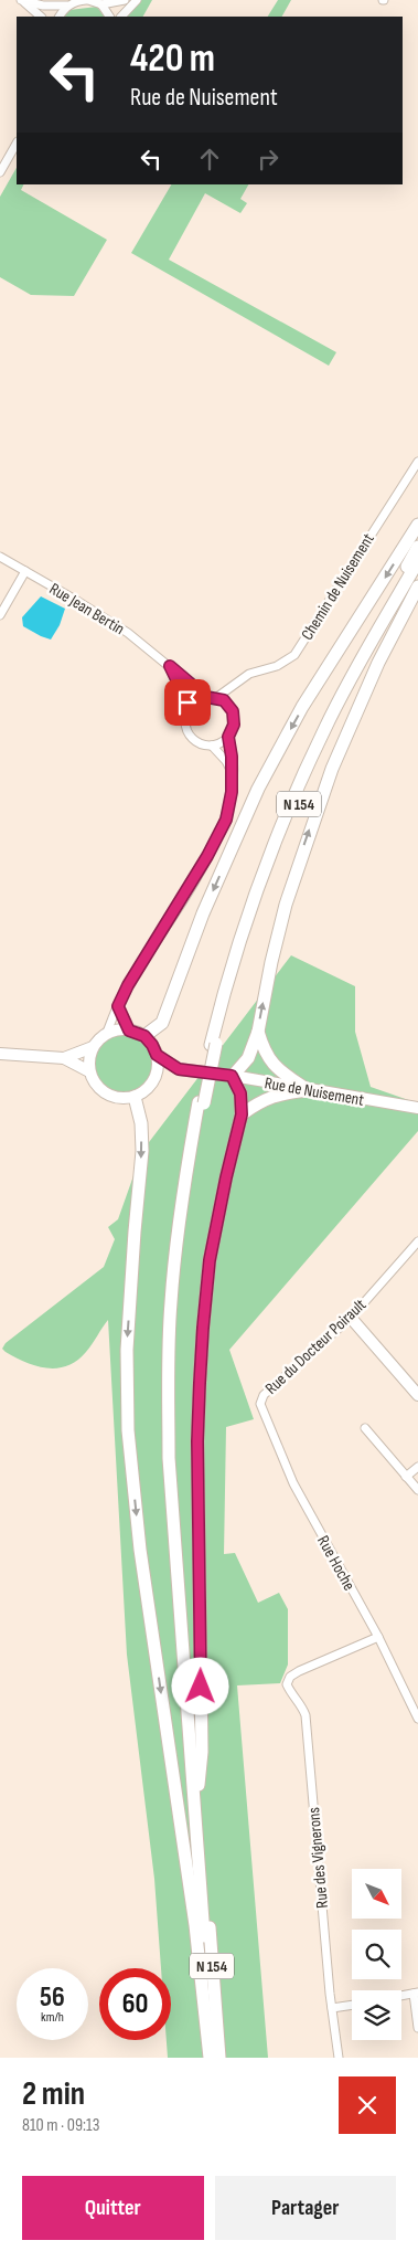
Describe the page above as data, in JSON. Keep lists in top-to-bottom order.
{
  "streets": {
    "main road": ["N 154"],
    "street": [
      "Chemin de Nuisement",
      "Rue Jean Bertin",
      "Rue de Nuisement",
      "Rue du Docteur Poirault",
      "Rue Hoche",
      "Rue des Vignerons"
    ]
  },
  "crossings": [
    ["Chemin de Nuisement", "Rue Jean Bertin"],
    ["Rue du Docteur Poirault", "Rue Hoche"],
    ["Rue Hoche", "Rue des Vignerons"]
  ],
  "north": "bottom right",
  "page": {
    "turn": ["420 m", "Rue de Nuisement"],
    "speed": "56 km/h",
    "limit": "60",
    "heading": ["2 min", "810 m · 09:13"],
    "buttons": ["Quitter", "Partager"]
  }
}
